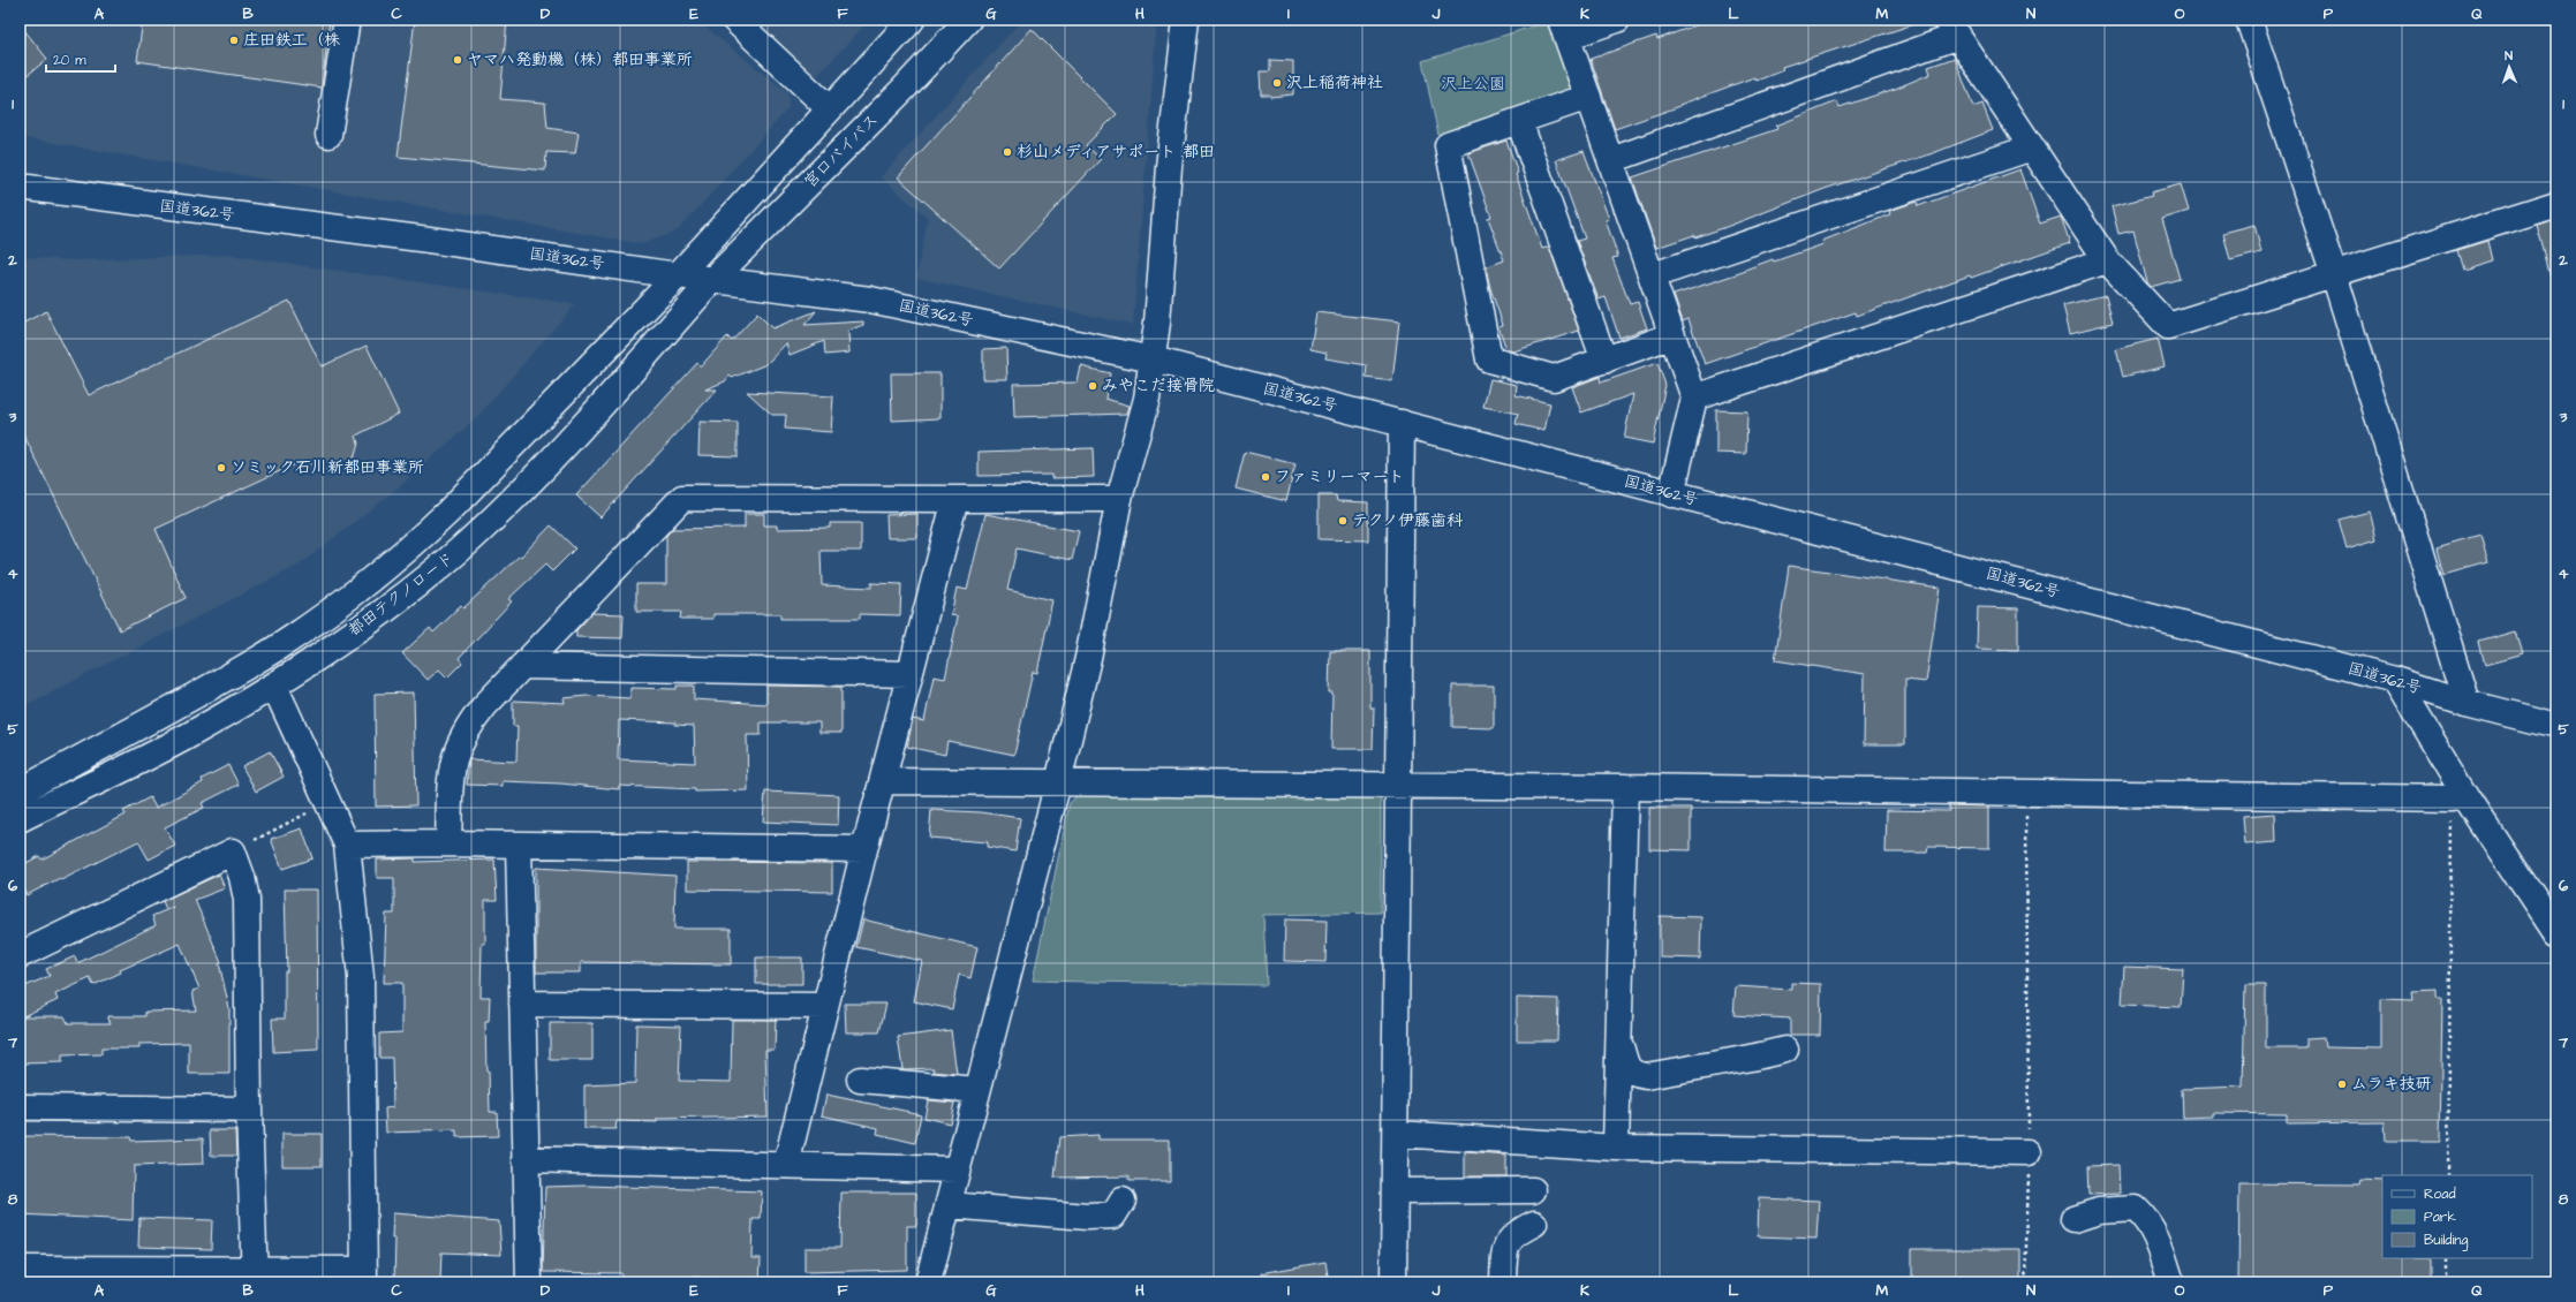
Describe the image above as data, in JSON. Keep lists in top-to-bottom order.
{
  "streets": {
    "main road": ["宮口バイパス", "国道362号", "都田テクノロード"]
  },
  "crossings": [
    ["宮口バイパス", "国道362号"],
    ["宮口バイパス", "都田テクノロード"],
    ["国道362号", "都田テクノロード"]
  ],
  "parks": ["沢上公園"],
  "places": [
    "庄田鉄工（株",
    "ヤマハ発動機（株）都田事業所",
    "沢上稲荷神社",
    "杉山メディアサポート 都田",
    "みやこだ接骨院",
    "ソミック石川新都田事業所",
    "ファミリーマート",
    "テクノ伊藤歯科",
    "ムラキ技研"
  ],
  "legend": ["Road", "Park", "Building"],
  "scale_bar": "20 m",
  "north": "top",
  "grid": {
    "columns": [
      "A",
      "B",
      "C",
      "D",
      "E",
      "F",
      "G",
      "H",
      "I",
      "J",
      "K",
      "L",
      "M",
      "N",
      "O",
      "P",
      "Q"
    ],
    "rows": [
      "1",
      "2",
      "3",
      "4",
      "5",
      "6",
      "7",
      "8"
    ]
  }
}
